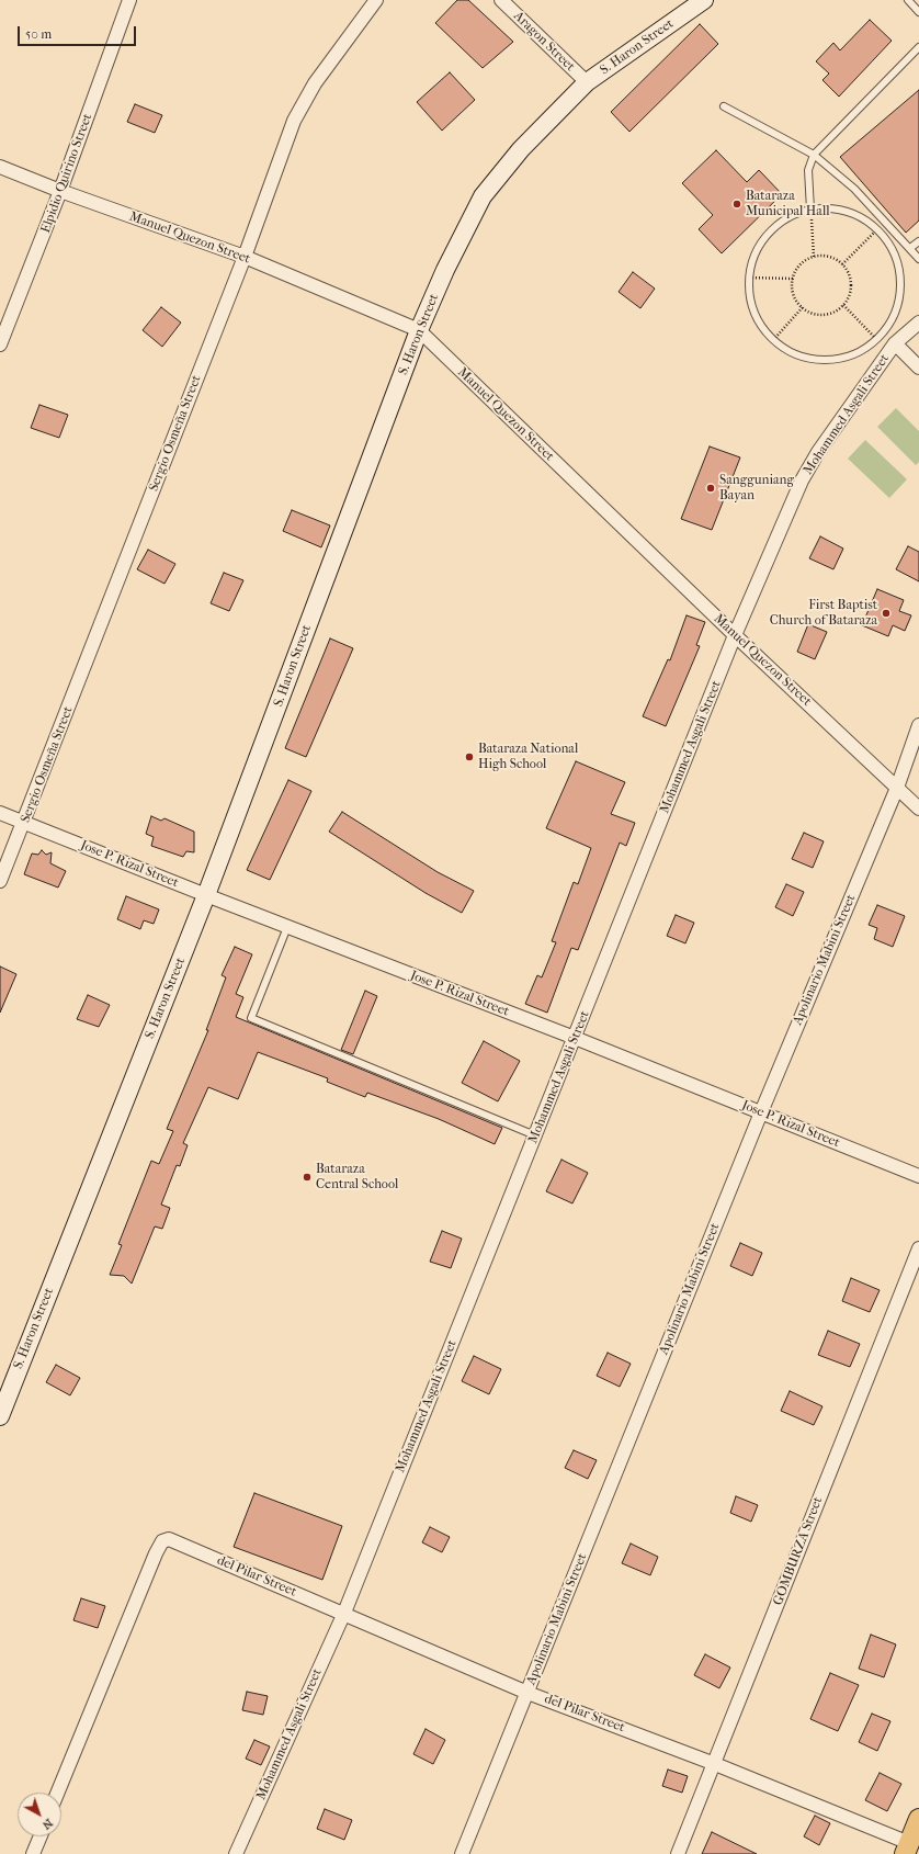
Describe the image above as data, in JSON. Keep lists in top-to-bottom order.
{
  "streets": {
    "street": [
      "Aragon Street",
      "S. Haron Street",
      "Elpidio Quirino Street",
      "Manuel Quezon Street",
      "Mohammed Asgali Street",
      "Sergio Osmeña Street",
      "Jose P. Rizal Street",
      "Apolinario Mabini Street",
      "GOMBURZA Street",
      "del Pilar Street"
    ]
  },
  "crossings": [
    ["Aragon Street", "S. Haron Street"],
    ["S. Haron Street", "Manuel Quezon Street"],
    ["S. Haron Street", "Jose P. Rizal Street"],
    ["Elpidio Quirino Street", "Manuel Quezon Street"],
    ["Manuel Quezon Street", "Mohammed Asgali Street"],
    ["Manuel Quezon Street", "Sergio Osmeña Street"],
    ["Manuel Quezon Street", "Apolinario Mabini Street"],
    ["Mohammed Asgali Street", "Jose P. Rizal Street"],
    ["Mohammed Asgali Street", "del Pilar Street"],
    ["Sergio Osmeña Street", "Jose P. Rizal Street"],
    ["Jose P. Rizal Street", "Apolinario Mabini Street"],
    ["Apolinario Mabini Street", "del Pilar Street"],
    ["GOMBURZA Street", "del Pilar Street"]
  ],
  "places": [
    "Bataraza Municipal Hall",
    "Sangguniang Bayan",
    "First Baptist Church of Bataraza",
    "Bataraza National High School",
    "Bataraza Central School"
  ],
  "scale_bar": "50 m",
  "north": "bottom right"
}
